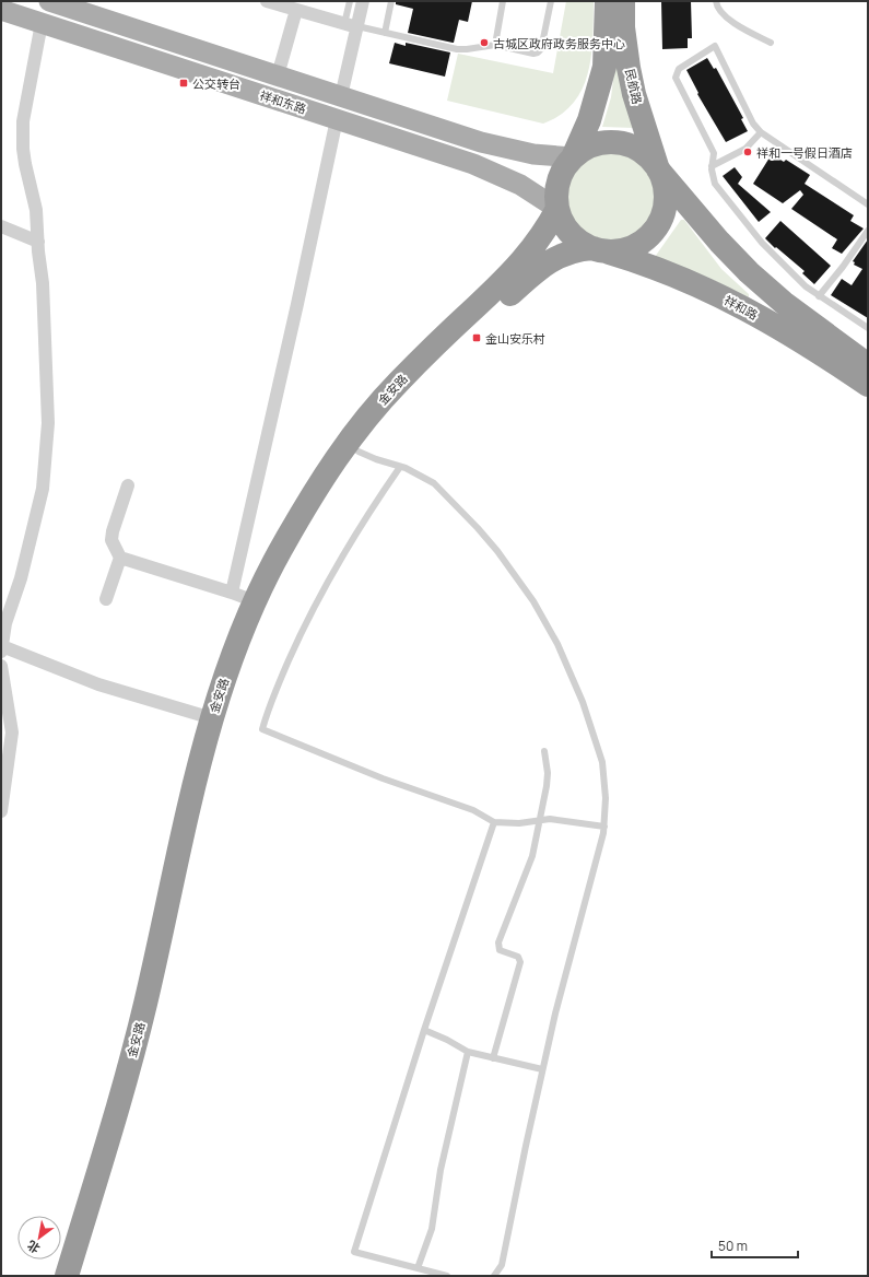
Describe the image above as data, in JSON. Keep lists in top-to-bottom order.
{
  "streets": {
    "highway": ["民航路", "祥和路", "金安路"],
    "main road": ["祥和东路"]
  },
  "crossings": [
    ["民航路", "祥和东路"],
    ["民航路", "祥和路"],
    ["民航路", "金安路"],
    ["祥和东路", "祥和路"],
    ["祥和东路", "金安路"],
    ["祥和路", "金安路"]
  ],
  "places": {
    "other": ["古城区政府政务服务中心", "祥和一号假日酒店"],
    "transit": ["公交转台", "金山安乐村"]
  },
  "scale_bar": "50 m",
  "north": "bottom left"
}
